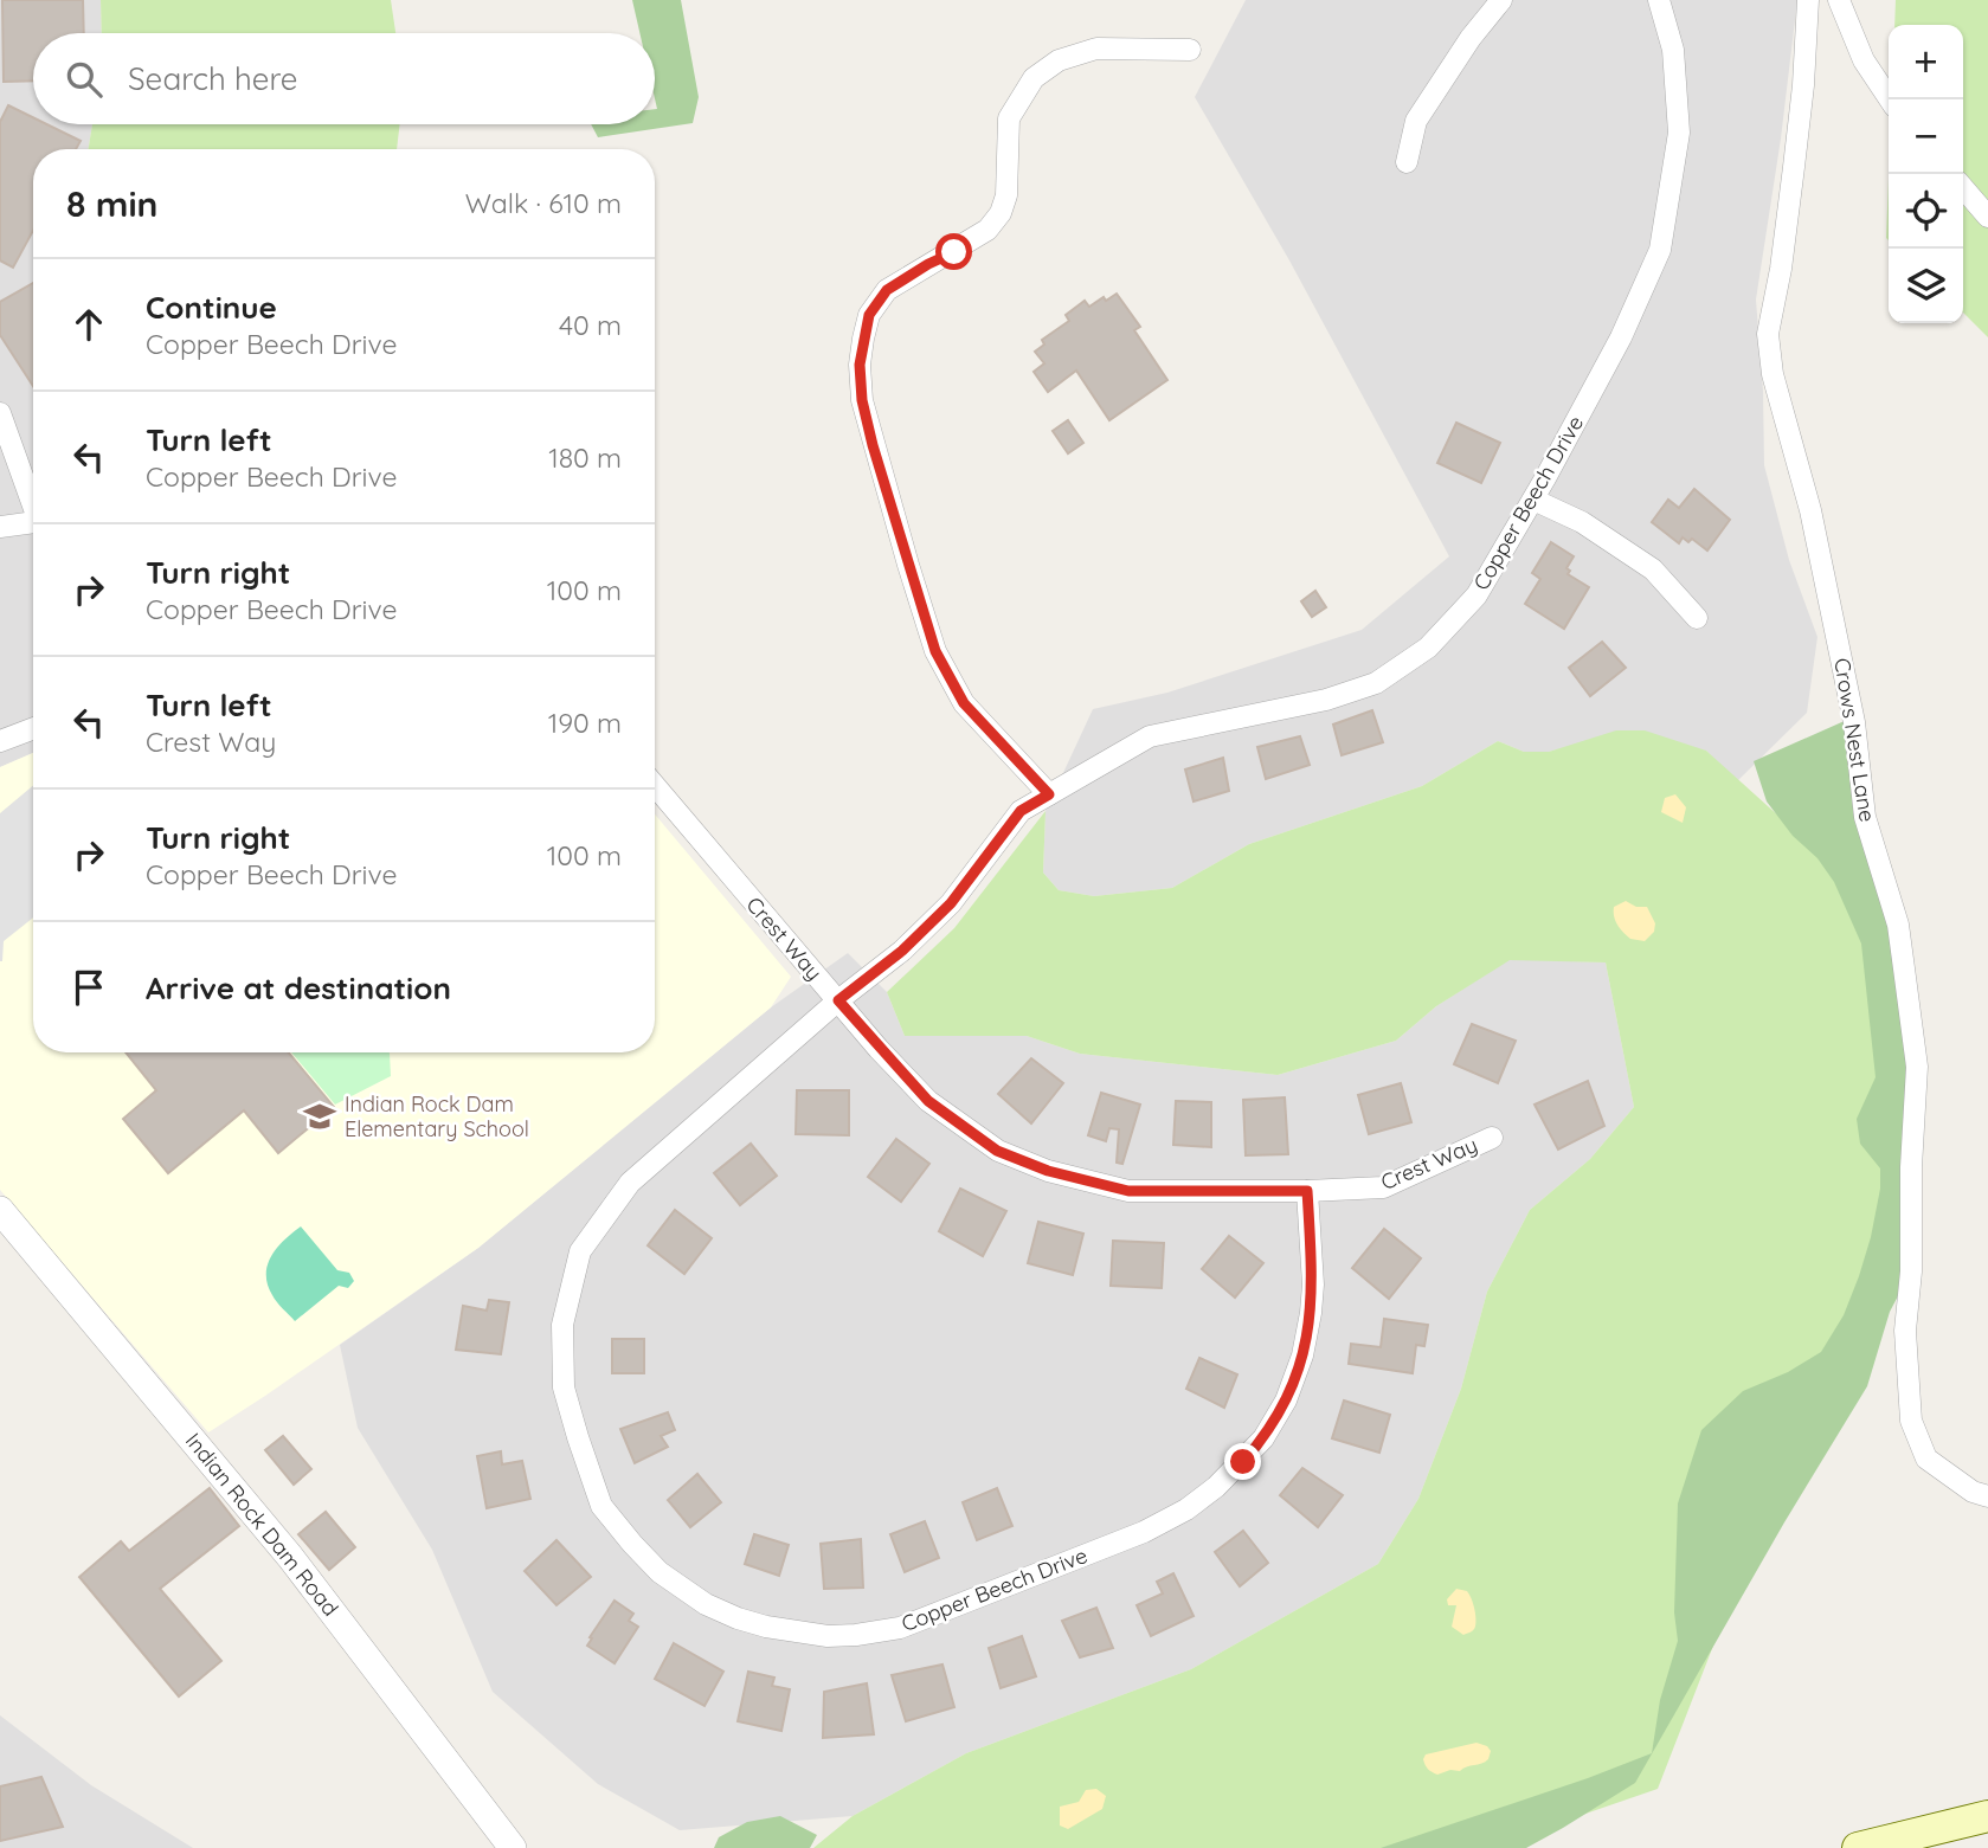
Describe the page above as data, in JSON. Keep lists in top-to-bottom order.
{
  "streets": {
    "street": [
      "Copper Beech Drive",
      "Crows Nest Lane",
      "Crest Way",
      "Indian Rock Dam Road"
    ]
  },
  "crossings": [
    ["Copper Beech Drive", "Crest Way"]
  ],
  "places": {
    "school or university": ["Indian Rock Dam Elementary School"]
  },
  "page": {
    "map_buttons": ["+", "−"],
    "search": "Search here",
    "heading": ["8 min", "Walk · 610 m"],
    "list": [
      ["Continue", "Copper Beech Drive", "40 m"],
      ["Turn left", "Copper Beech Drive", "180 m"],
      ["Turn right", "Copper Beech Drive", "100 m"],
      ["Turn left", "Crest Way", "190 m"],
      ["Turn right", "Copper Beech Drive", "100 m"],
      "Arrive at destination"
    ]
  }
}
